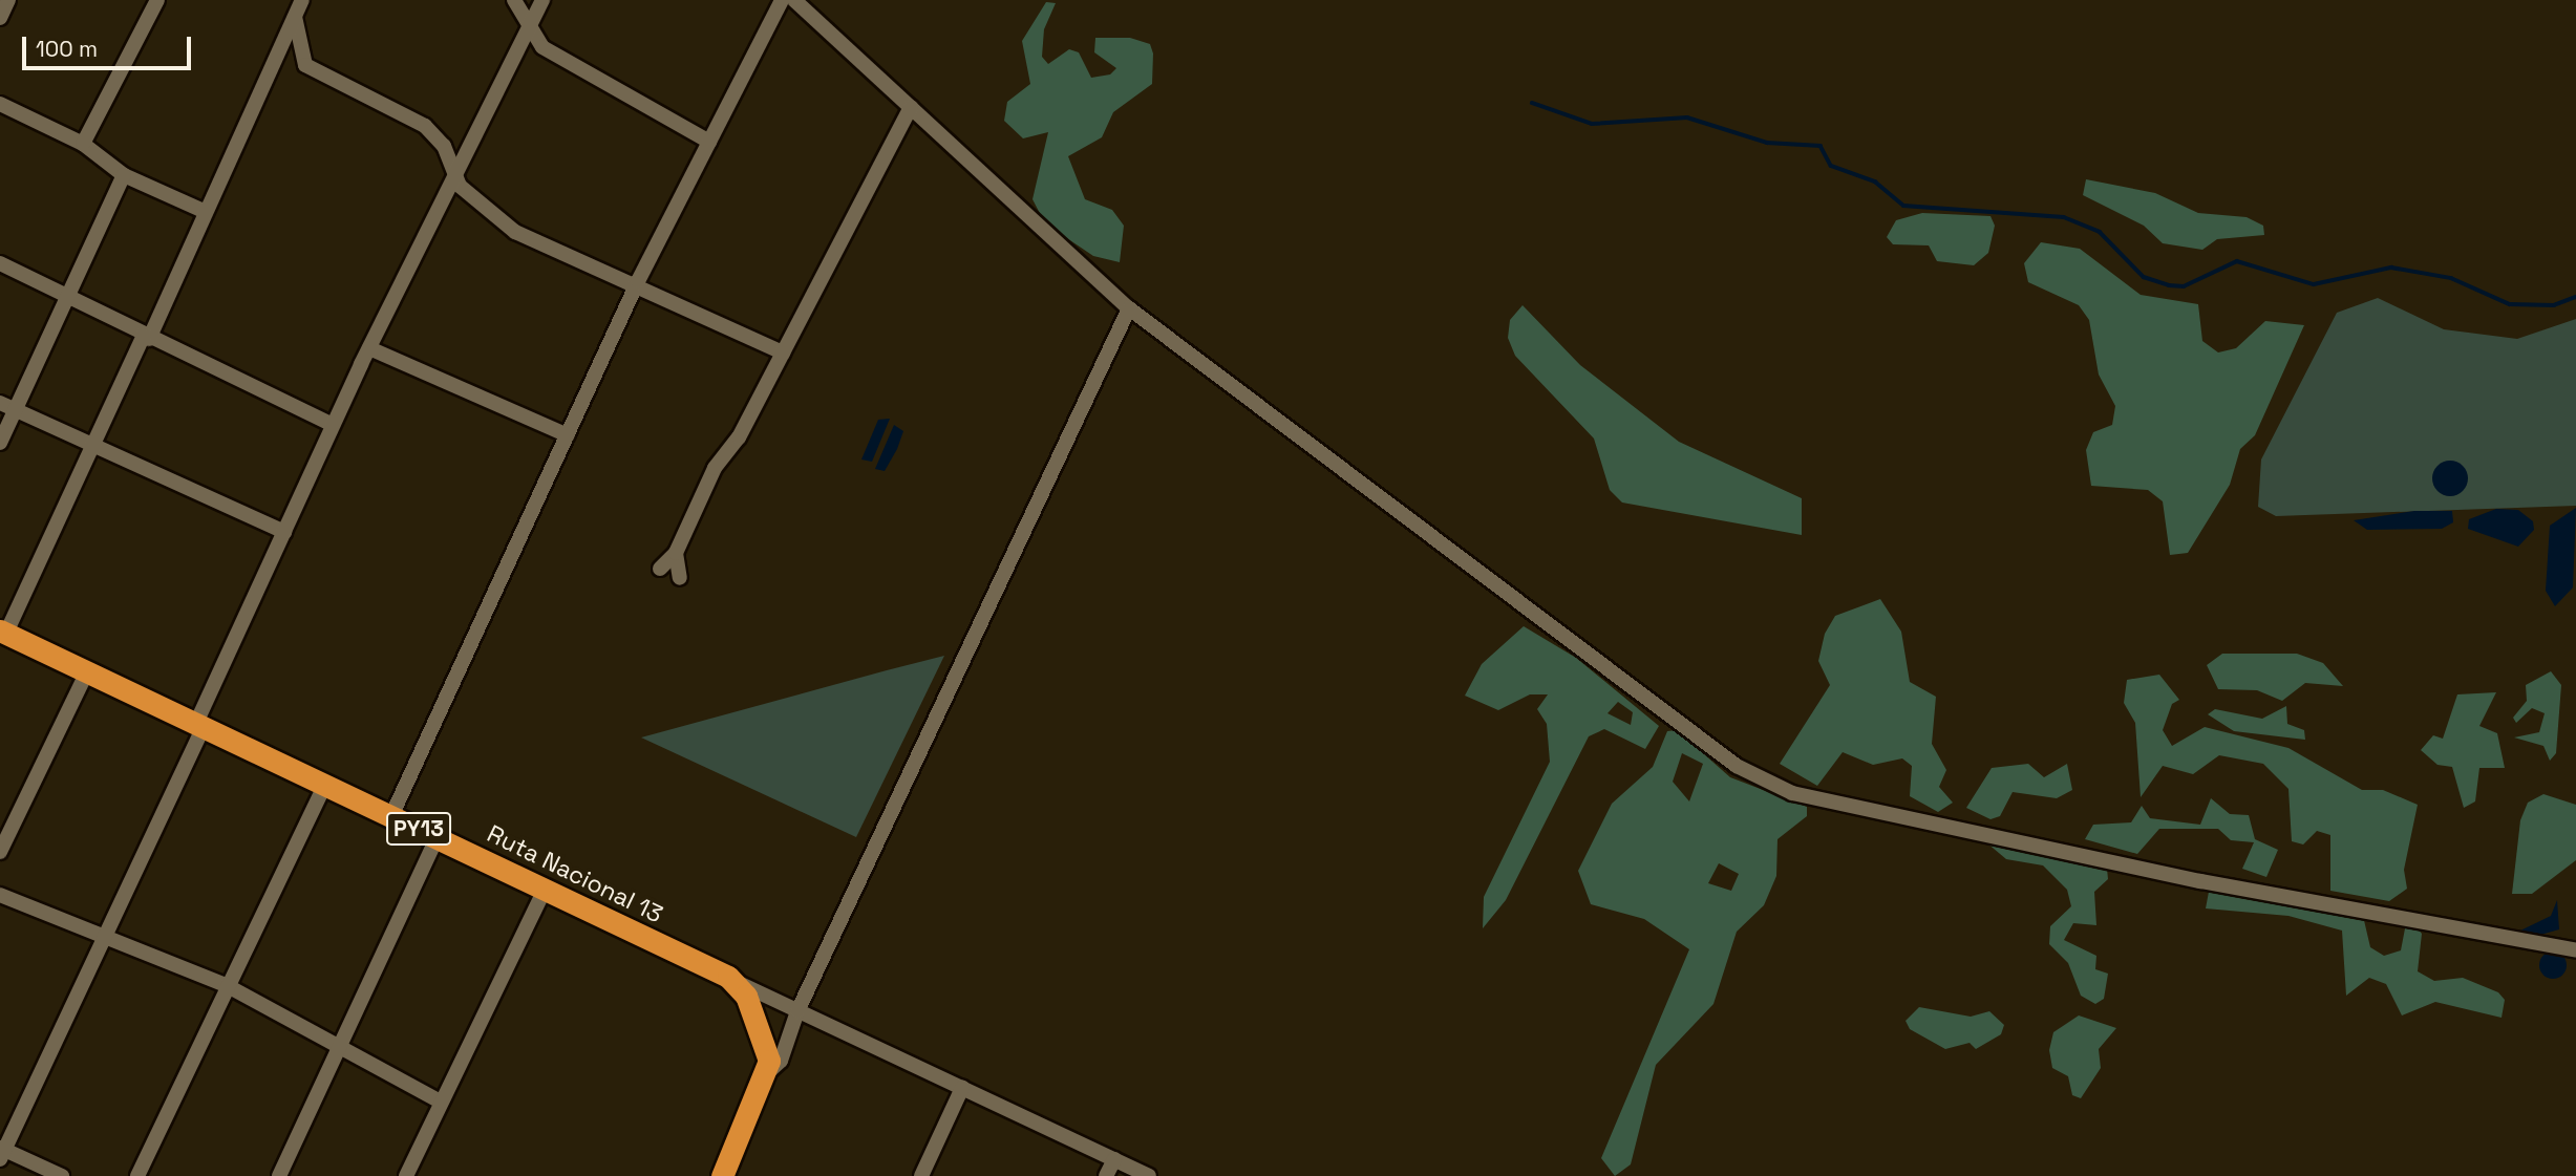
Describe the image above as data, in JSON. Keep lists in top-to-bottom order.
{
  "streets": {
    "highway": ["PY13", "Ruta Nacional 13"]
  },
  "scale_bar": "100 m"
}
